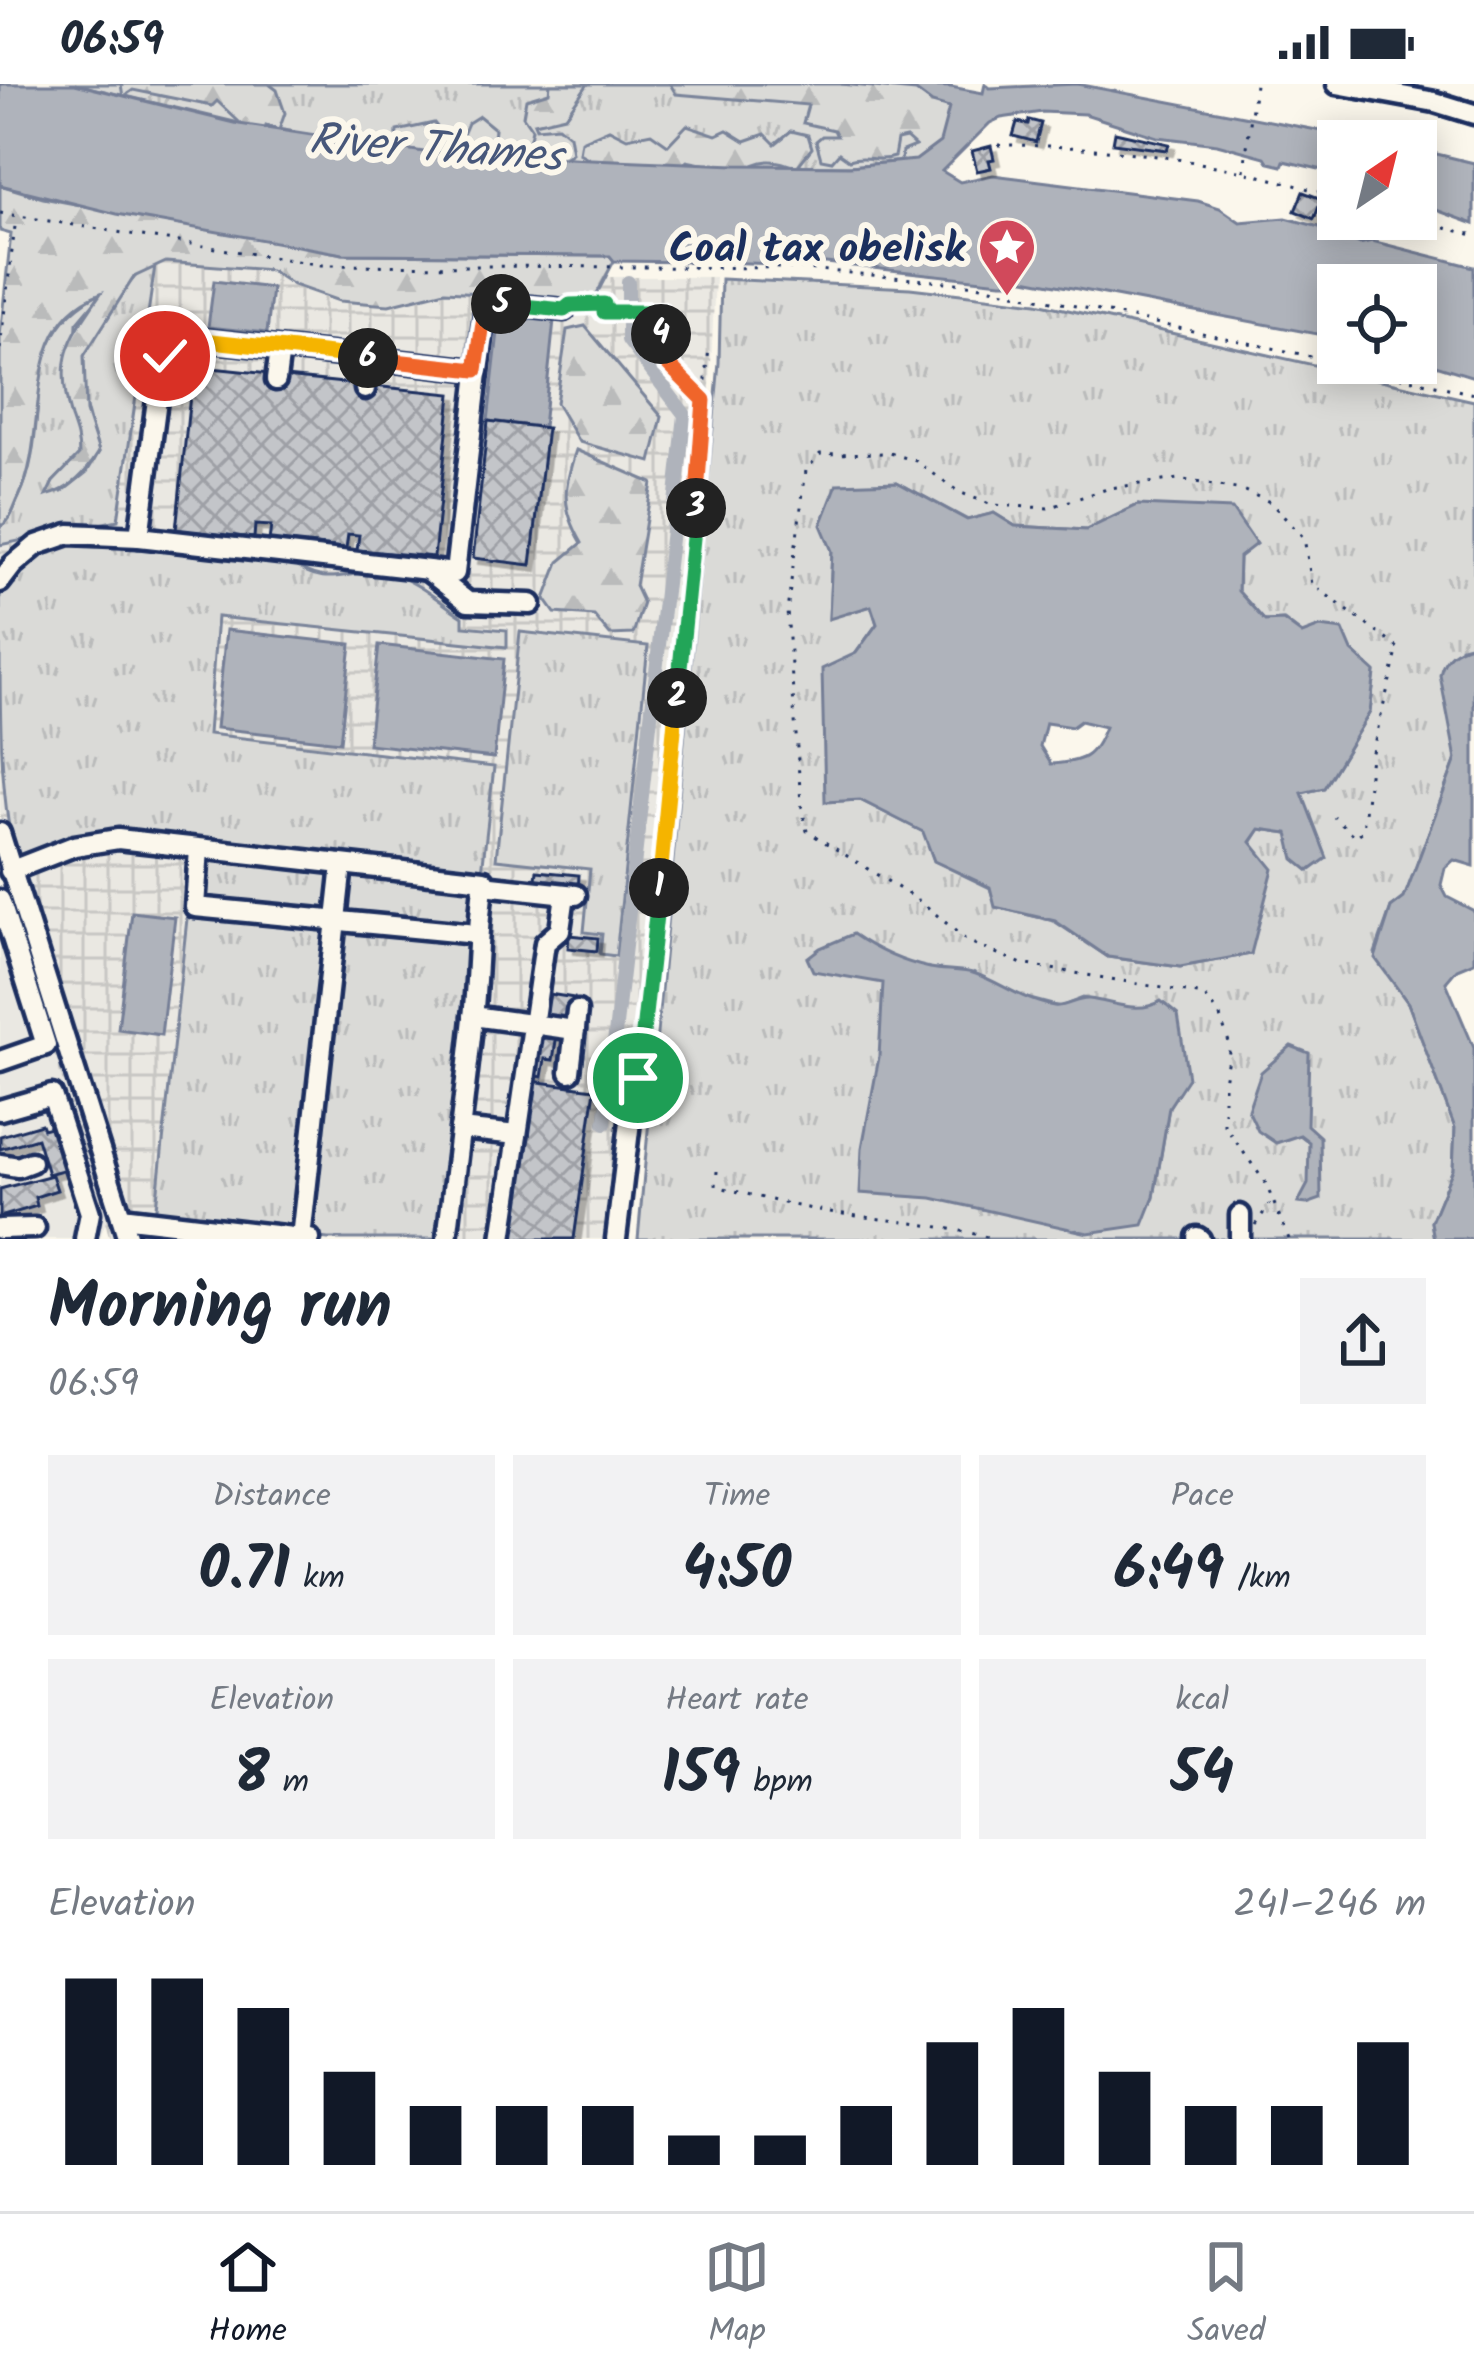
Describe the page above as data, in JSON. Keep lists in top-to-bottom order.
{
  "water": ["River Thames"],
  "places": {
    "place": ["Coal tax obelisk"]
  },
  "north": "top right",
  "page": {
    "status": "06:59",
    "pins": [
      "5",
      "4",
      "6",
      "3",
      "2",
      "1"
    ],
    "heading": ["Morning run", "06:59"],
    "stats": [
      ["Distance", "0.71 km"],
      ["Time", "4:50"],
      ["Pace", "6:49 /km"],
      ["Elevation", "8 m"],
      ["Heart rate", "159 bpm"],
      ["kcal", "54"]
    ],
    "chart": ["Elevation", "241–246 m"],
    "tabs": ["Home", "Map", "Saved"]
  }
}
